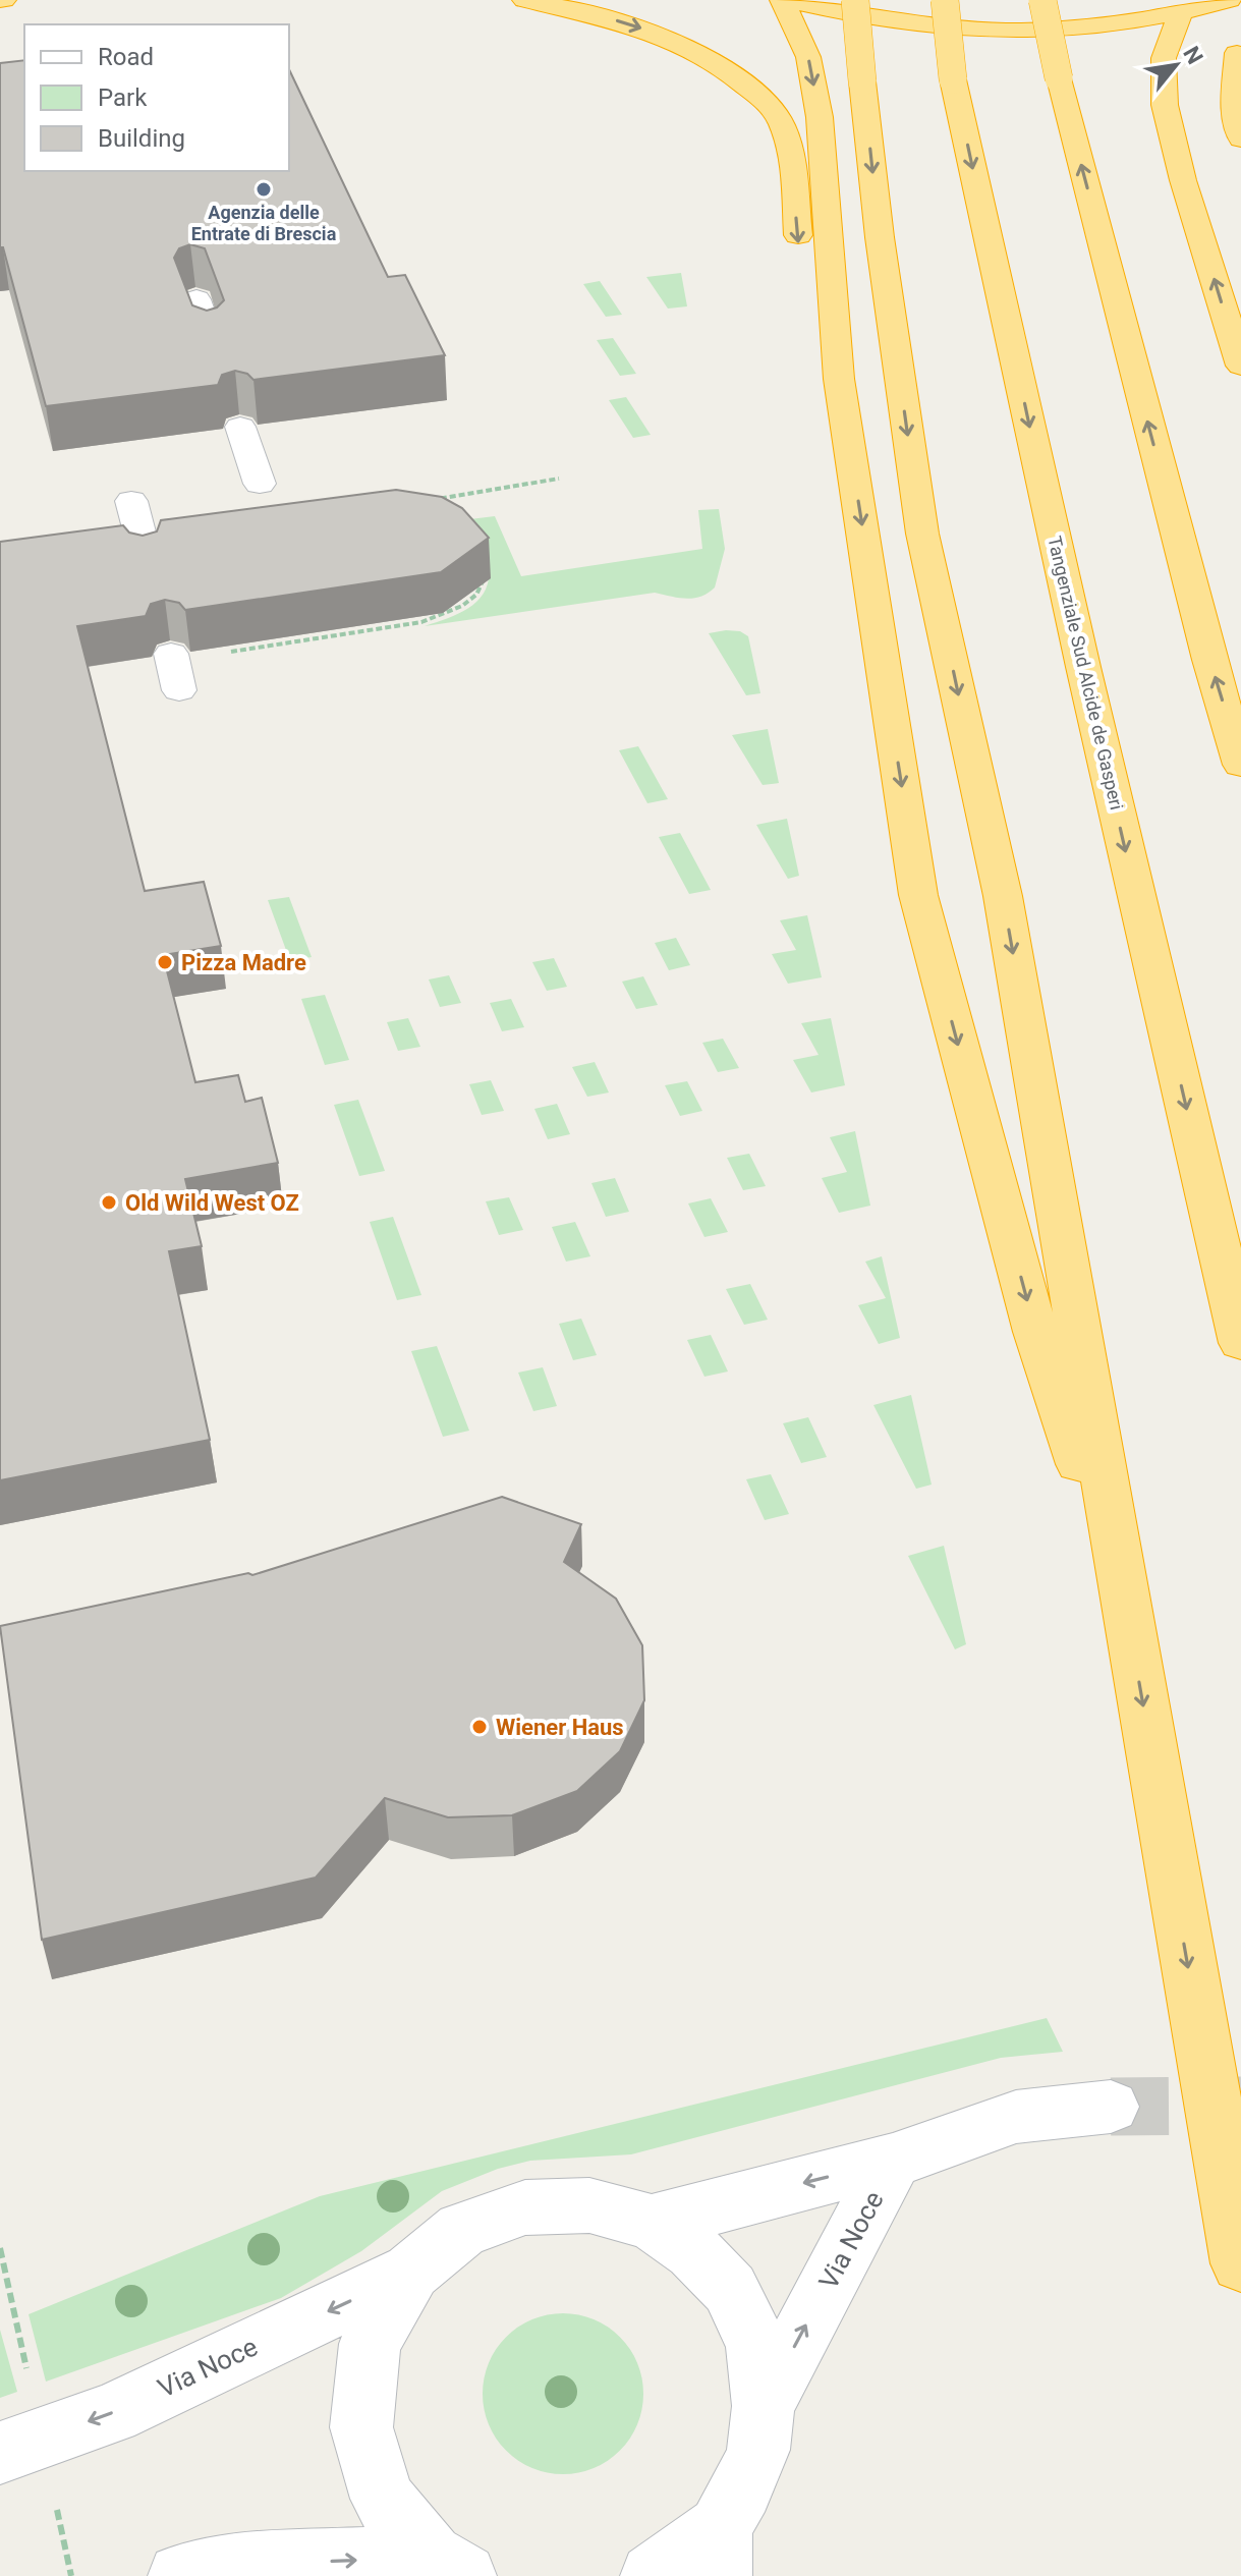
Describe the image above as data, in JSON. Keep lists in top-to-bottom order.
{
  "streets": {
    "highway": ["Tangenziale Sud Alcide de Gasperi"],
    "street": ["Via Noce"]
  },
  "places": [
    "Agenzia delle Entrate di Brescia",
    "Pizza Madre",
    "Old Wild West OZ",
    "Wiener Haus"
  ],
  "legend": ["Road", "Park", "Building"],
  "north": "top right"
}
